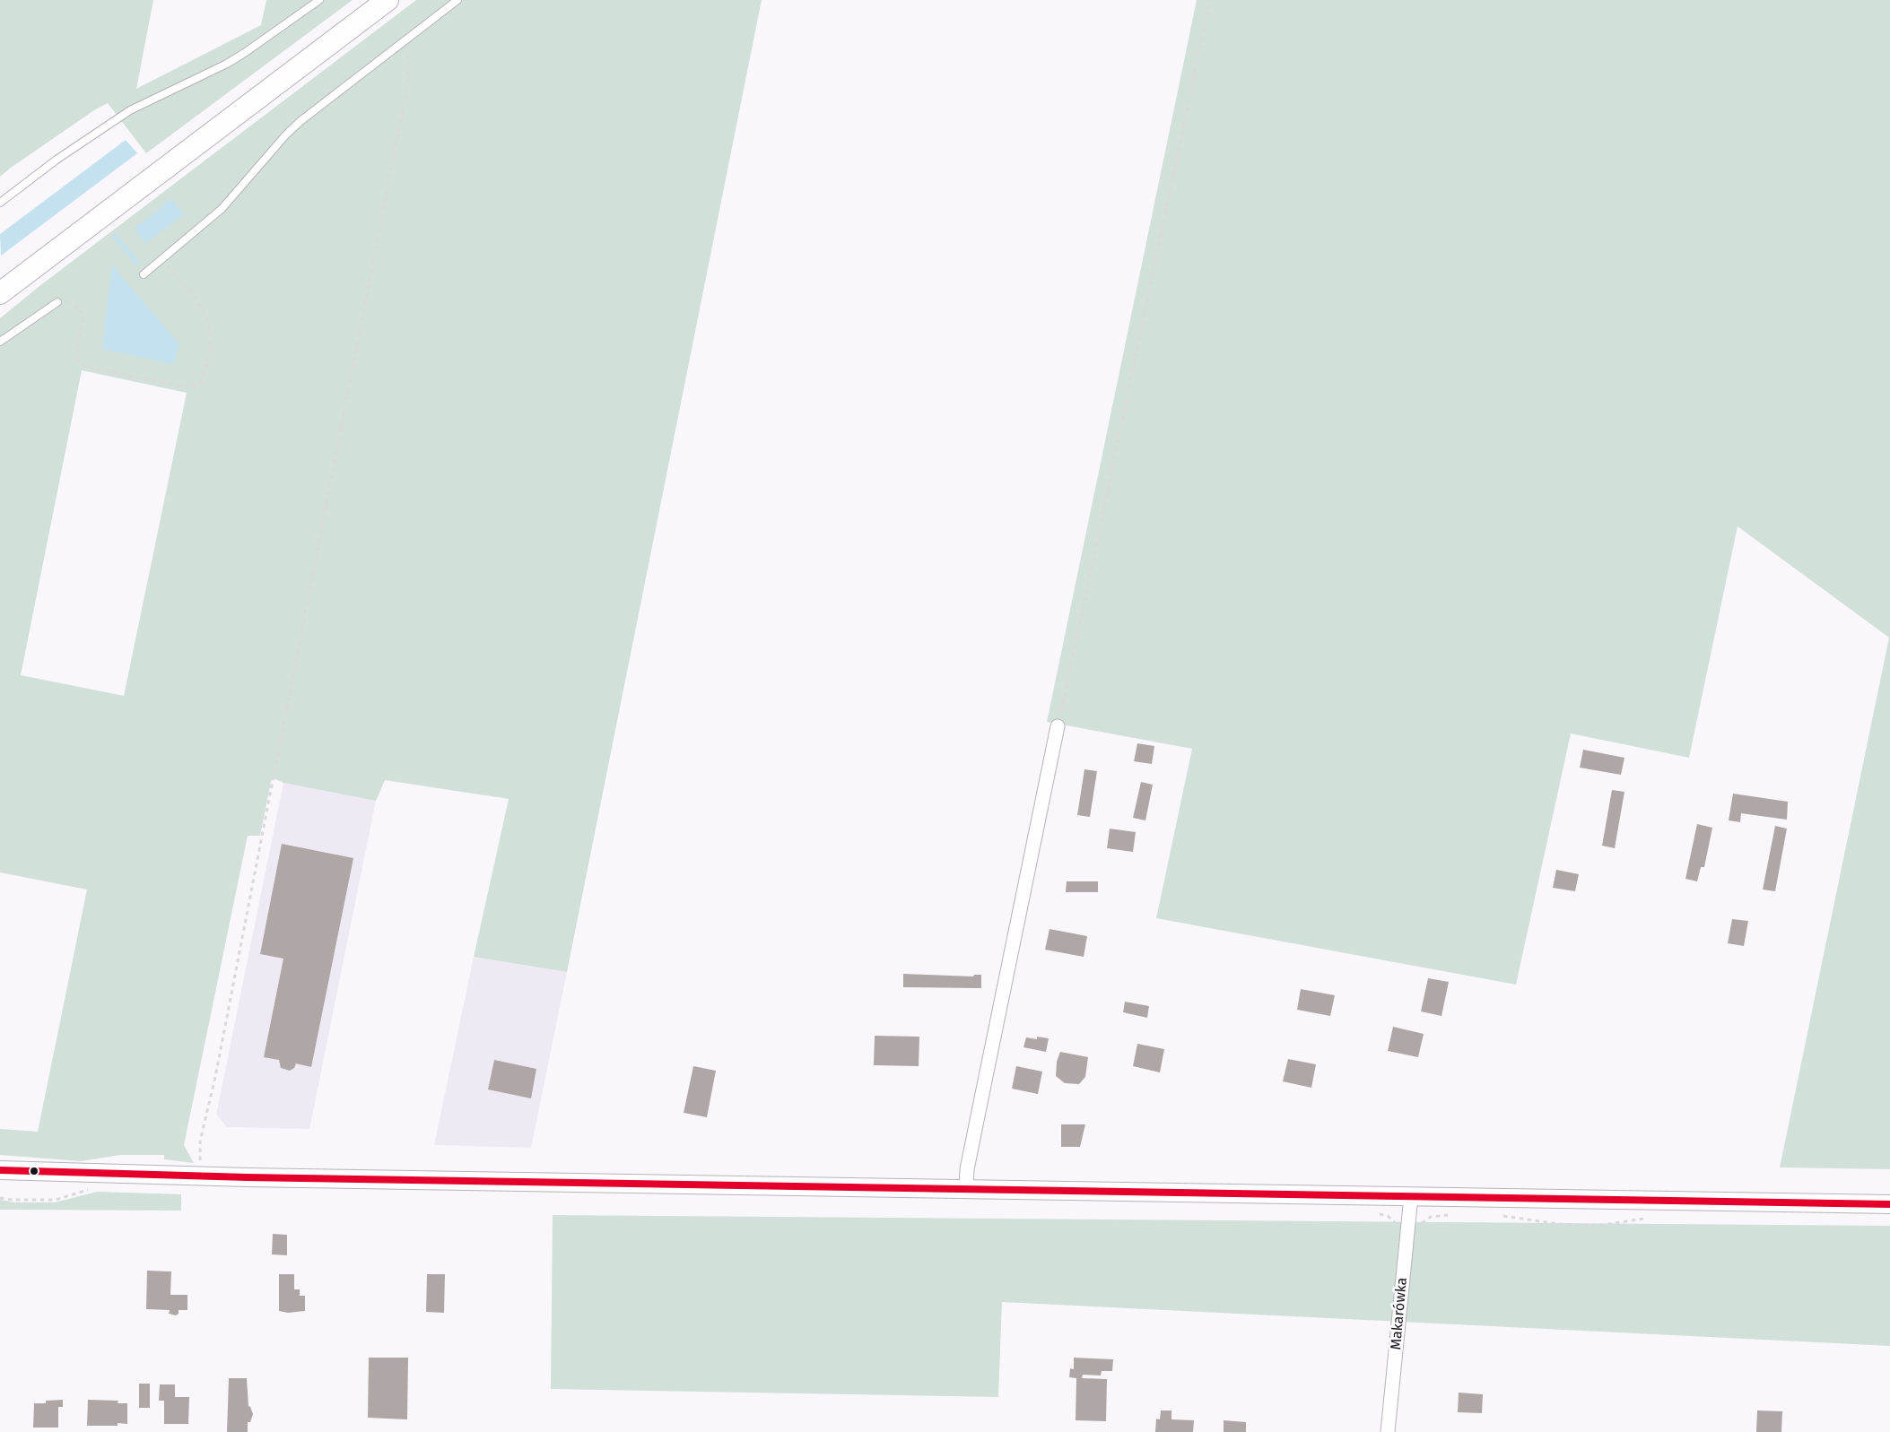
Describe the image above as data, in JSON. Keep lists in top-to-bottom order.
{
  "streets": {
    "street": ["Makarówka"]
  }
}
